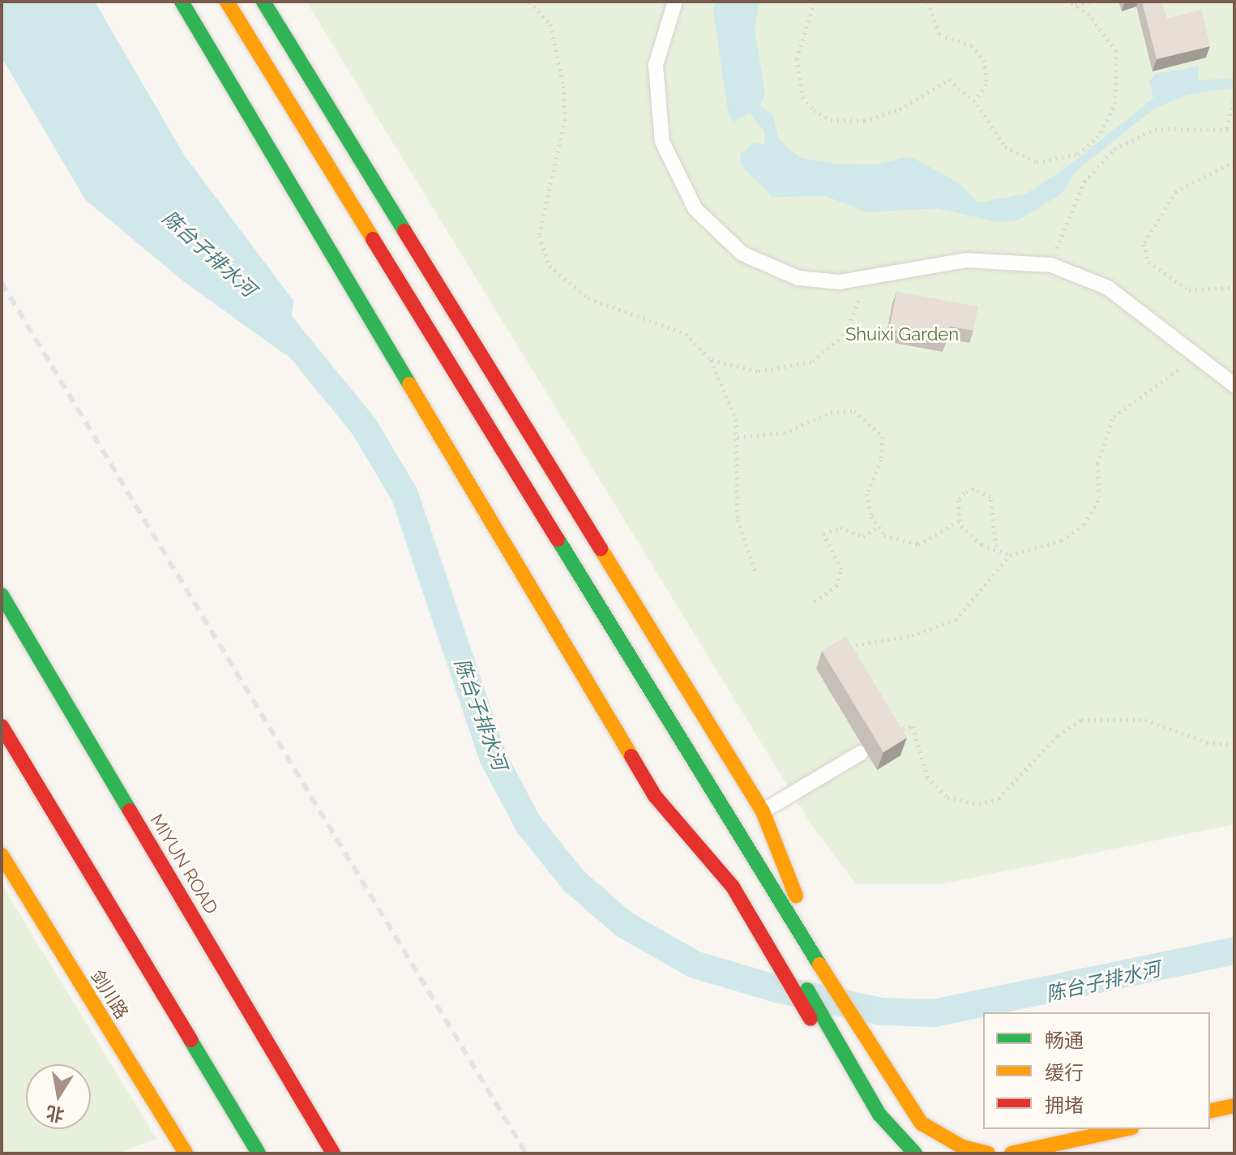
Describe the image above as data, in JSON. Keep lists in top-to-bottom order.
{
  "streets": {
    "main road": ["MIYUN ROAD", "剑川路"]
  },
  "water": ["陈台子排水河"],
  "parks": ["Shuixi Garden"],
  "legend": ["畅通", "缓行", "拥堵"],
  "north": "bottom"
}
